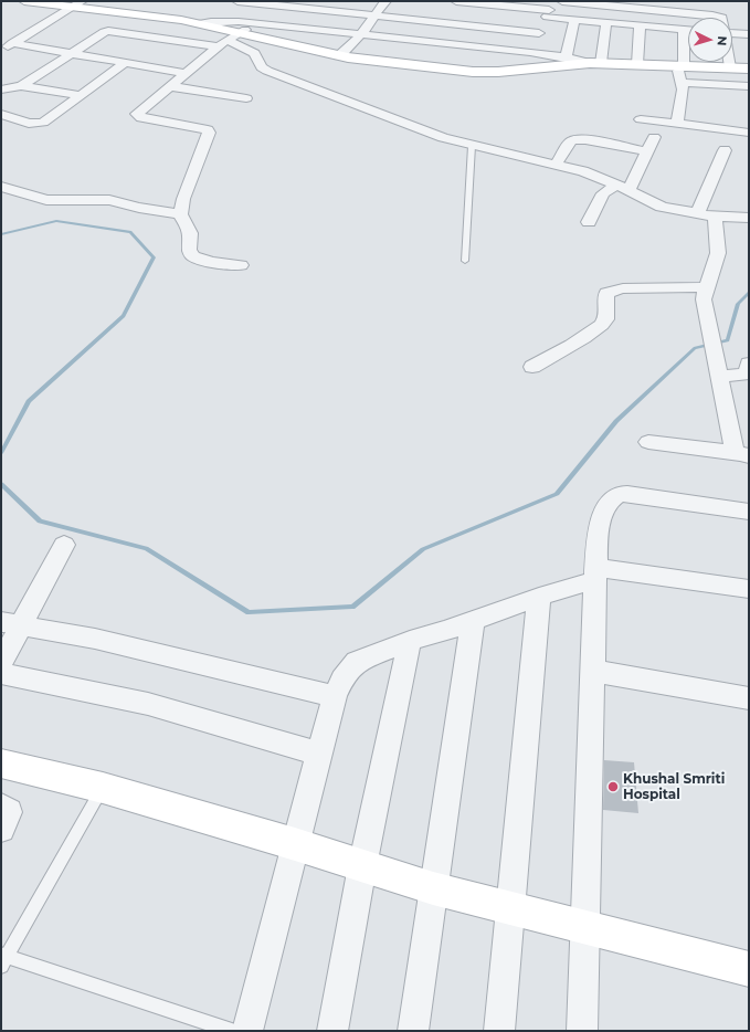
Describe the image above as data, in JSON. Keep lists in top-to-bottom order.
{
  "places": ["Khushal Smriti Hospital"],
  "north": "right"
}
